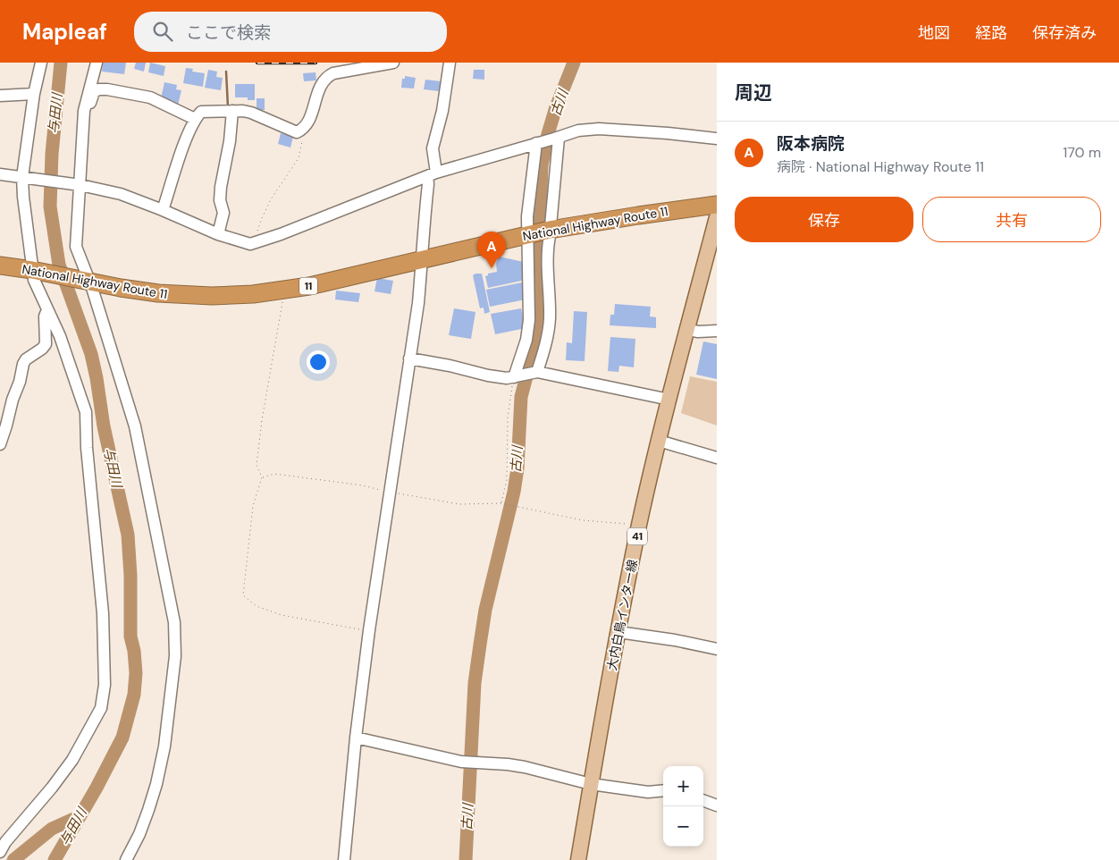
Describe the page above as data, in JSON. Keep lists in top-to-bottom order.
{
  "streets": {
    "highway": ["National Highway Route 11", "11"],
    "main road": ["41", "大内白鳥インター線"]
  },
  "water": ["古川", "与田川"],
  "page": {
    "header": "Mapleaf",
    "search": "ここで検索",
    "nav": ["地図", "経路", "保存済み"],
    "heading": "周辺",
    "list": [
      {
        "mark": "A",
        "name": "阪本病院",
        "note": "病院 · National Highway Route 11",
        "value": "170 m"
      }
    ],
    "buttons": ["保存", "共有"],
    "pins": "A",
    "map_buttons": ["+", "−"]
  }
}
